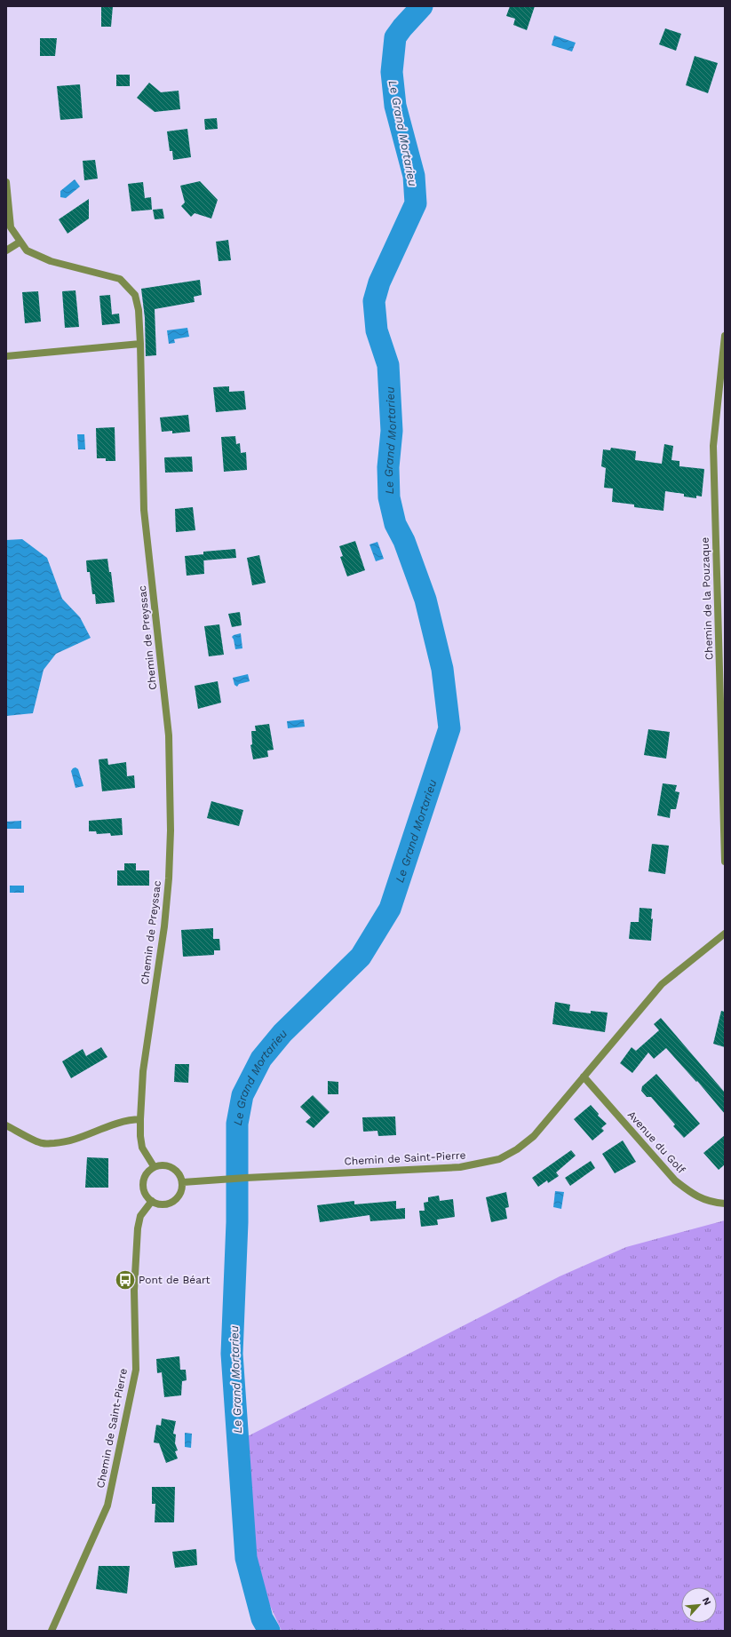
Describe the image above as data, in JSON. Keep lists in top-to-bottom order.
{
  "streets": {
    "street": [
      "Chemin de la Pouzaque",
      "Chemin de Preyssac",
      "Avenue du Golf",
      "Chemin de Saint-Pierre"
    ]
  },
  "crossings": [
    ["Chemin de Preyssac", "Chemin de Saint-Pierre"],
    ["Avenue du Golf", "Chemin de Saint-Pierre"]
  ],
  "water": ["Le Grand Mortarieu"],
  "places": {
    "bus stop": ["Pont de Béart"]
  },
  "north": "top right"
}
